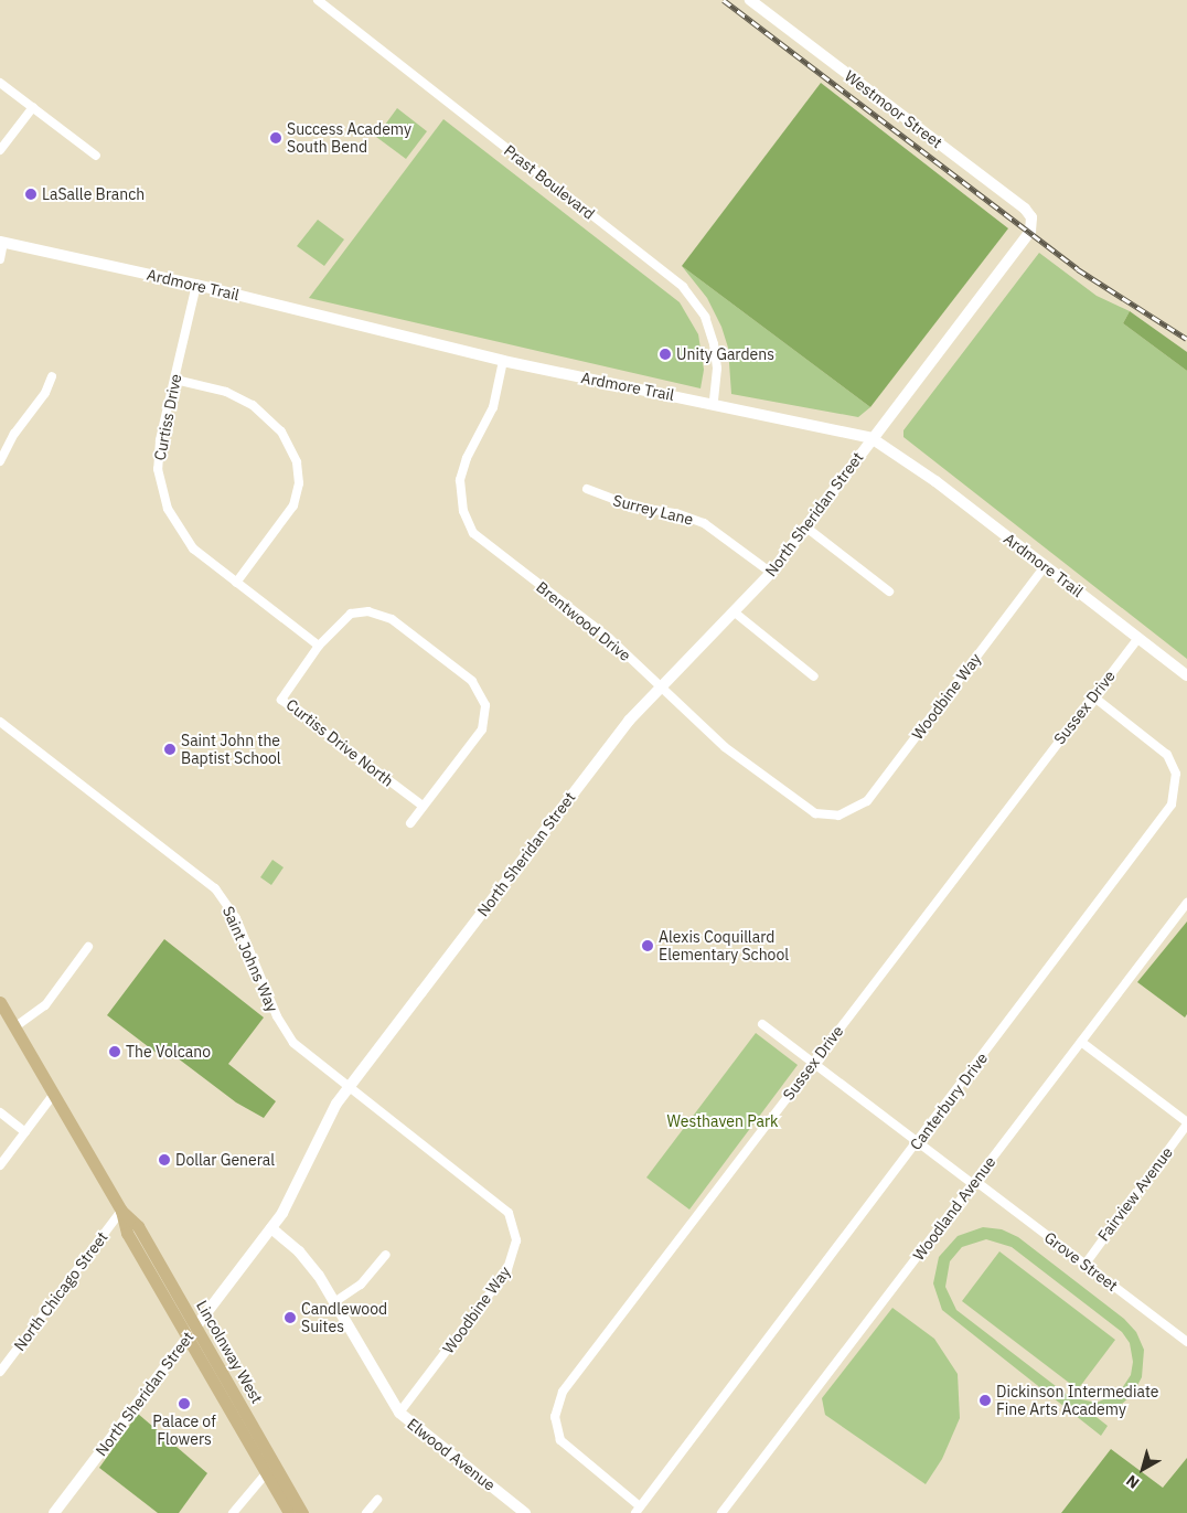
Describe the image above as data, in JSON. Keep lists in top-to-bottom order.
{
  "streets": {
    "main road": ["Lincolnway West"],
    "street": [
      "Westmoor Street",
      "Prast Boulevard",
      "Ardmore Trail",
      "Curtiss Drive",
      "Surrey Lane",
      "North Sheridan Street",
      "Brentwood Drive",
      "Woodbine Way",
      "Sussex Drive",
      "Curtiss Drive North",
      "Saint Johns Way",
      "Canterbury Drive",
      "Fairview Avenue",
      "Woodland Avenue",
      "Grove Street",
      "North Chicago Street",
      "Elwood Avenue"
    ]
  },
  "crossings": [
    ["Westmoor Street", "North Sheridan Street"],
    ["Prast Boulevard", "Ardmore Trail"],
    ["Ardmore Trail", "Curtiss Drive"],
    ["Ardmore Trail", "North Sheridan Street"],
    ["Ardmore Trail", "Brentwood Drive"],
    ["Ardmore Trail", "Woodbine Way"],
    ["Ardmore Trail", "Sussex Drive"],
    ["Curtiss Drive", "Curtiss Drive North"],
    ["Surrey Lane", "North Sheridan Street"],
    ["North Sheridan Street", "Brentwood Drive"],
    ["North Sheridan Street", "Saint Johns Way"],
    ["North Sheridan Street", "Lincolnway West"],
    ["North Sheridan Street", "Elwood Avenue"],
    ["Brentwood Drive", "Woodbine Way"],
    ["Woodbine Way", "Saint Johns Way"],
    ["Woodbine Way", "Elwood Avenue"],
    ["Sussex Drive", "Canterbury Drive"],
    ["Sussex Drive", "Grove Street"],
    ["Canterbury Drive", "Grove Street"],
    ["Fairview Avenue", "Grove Street"],
    ["Woodland Avenue", "Grove Street"],
    ["North Chicago Street", "Lincolnway West"]
  ],
  "parks": ["Westhaven Park"],
  "places": [
    "Success Academy South Bend",
    "LaSalle Branch",
    "Unity Gardens",
    "Saint John the Baptist School",
    "Alexis Coquillard Elementary School",
    "The Volcano",
    "Dollar General",
    "Candlewood Suites",
    "Dickinson Intermediate Fine Arts Academy",
    "Palace of Flowers"
  ],
  "north": "bottom left"
}
